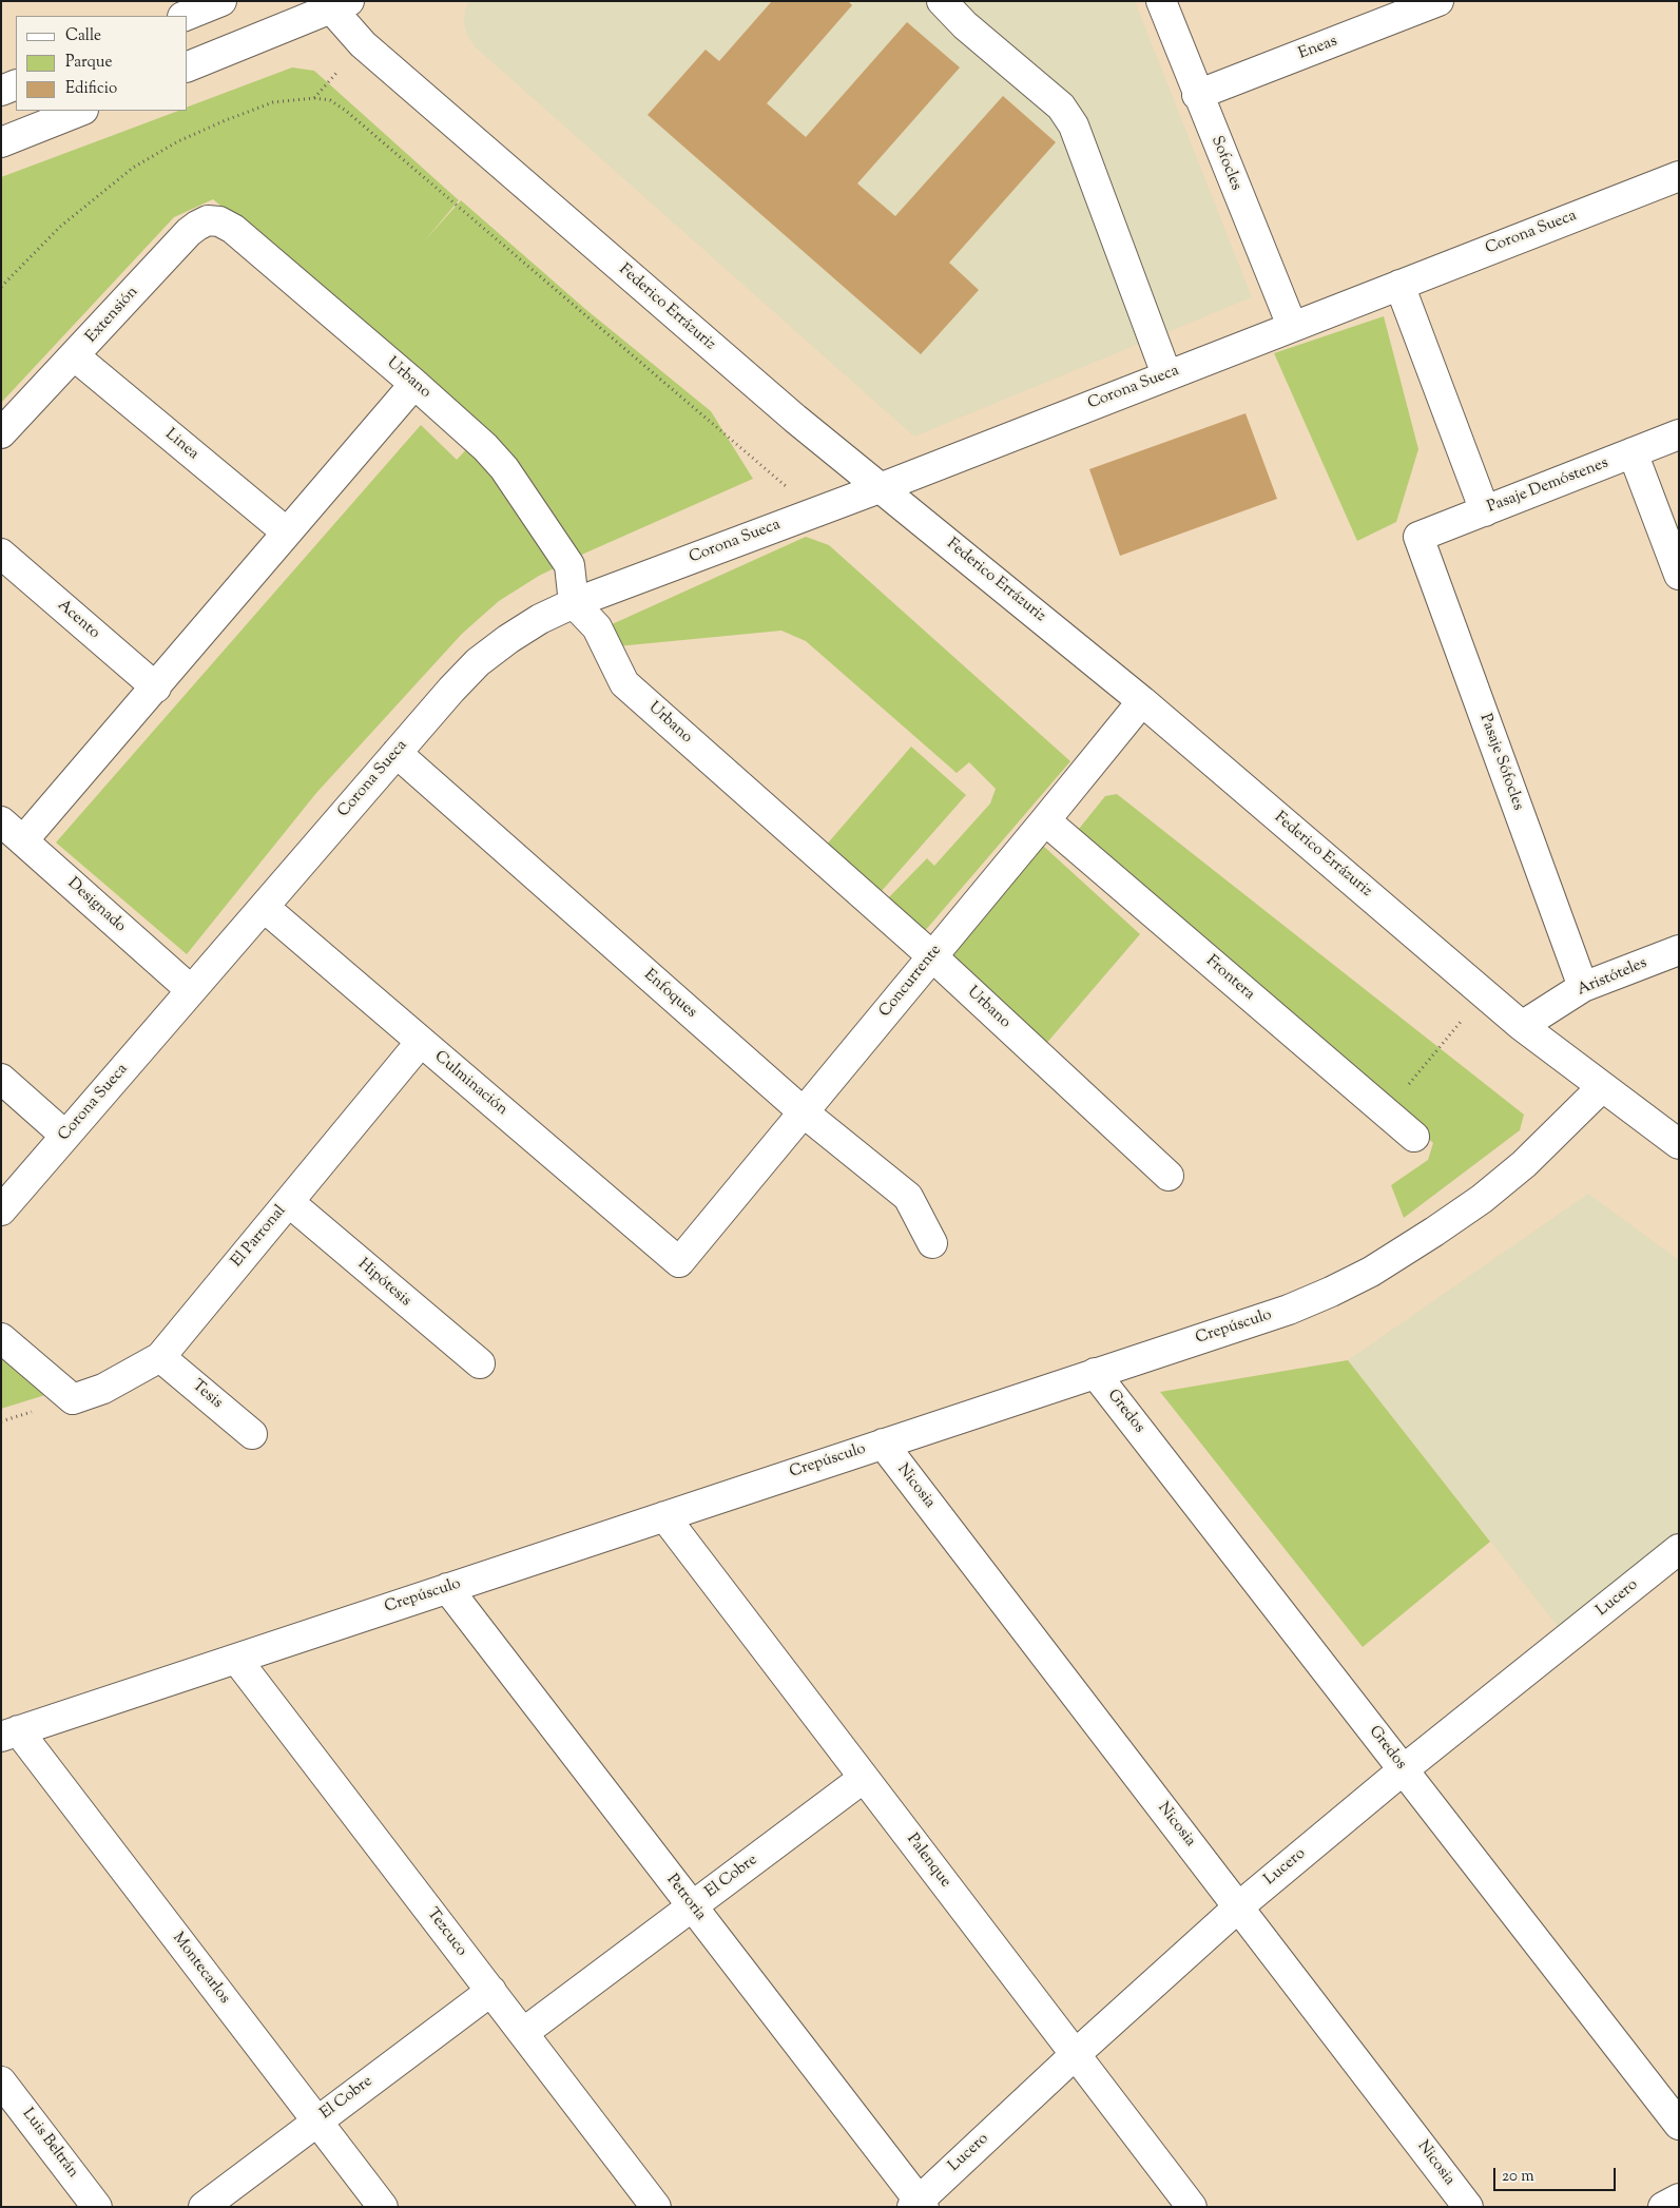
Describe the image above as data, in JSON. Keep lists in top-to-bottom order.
{
  "streets": {
    "street": [
      "Eneas",
      "Sofocles",
      "Corona Sueca",
      "Federico Errázuriz",
      "Extensión",
      "Urbano",
      "Linea",
      "Pasaje Demóstenes",
      "Acento",
      "Pasaje Sófocles",
      "Designado",
      "Aristóteles",
      "Frontera",
      "Concurrente",
      "Enfoques",
      "Culminación",
      "El Parronal",
      "Hipótesis",
      "Crepúsculo",
      "Tesis",
      "Gredos",
      "Nicosia",
      "Lucero",
      "Palenque",
      "El Cobre",
      "Petroria",
      "Tezcuco",
      "Montecarlos",
      "Luis Beltrán"
    ]
  },
  "crossings": [
    ["Eneas", "Sofocles"],
    ["Sofocles", "Corona Sueca"],
    ["Corona Sueca", "Federico Errázuriz"],
    ["Corona Sueca", "Urbano"],
    ["Corona Sueca", "Designado"],
    ["Corona Sueca", "Enfoques"],
    ["Corona Sueca", "Culminación"],
    ["Federico Errázuriz", "Aristóteles"],
    ["Federico Errázuriz", "Concurrente"],
    ["Federico Errázuriz", "Crepúsculo"],
    ["Extensión", "Urbano"],
    ["Extensión", "Linea"],
    ["Urbano", "Concurrente"],
    ["Pasaje Demóstenes", "Pasaje Sófocles"],
    ["Pasaje Sófocles", "Aristóteles"],
    ["Frontera", "Concurrente"],
    ["Concurrente", "Enfoques"],
    ["Concurrente", "Culminación"],
    ["Culminación", "El Parronal"],
    ["El Parronal", "Hipótesis"],
    ["El Parronal", "Tesis"],
    ["Crepúsculo", "Gredos"],
    ["Crepúsculo", "Nicosia"],
    ["Crepúsculo", "Palenque"],
    ["Crepúsculo", "Petroria"],
    ["Crepúsculo", "Tezcuco"],
    ["Crepúsculo", "Montecarlos"],
    ["Gredos", "Lucero"],
    ["Nicosia", "Lucero"],
    ["Lucero", "Palenque"],
    ["Lucero", "Petroria"],
    ["Palenque", "El Cobre"],
    ["El Cobre", "Petroria"],
    ["El Cobre", "Tezcuco"],
    ["El Cobre", "Montecarlos"]
  ],
  "legend": ["Calle", "Parque", "Edificio"],
  "scale_bar": "20 m"
}
